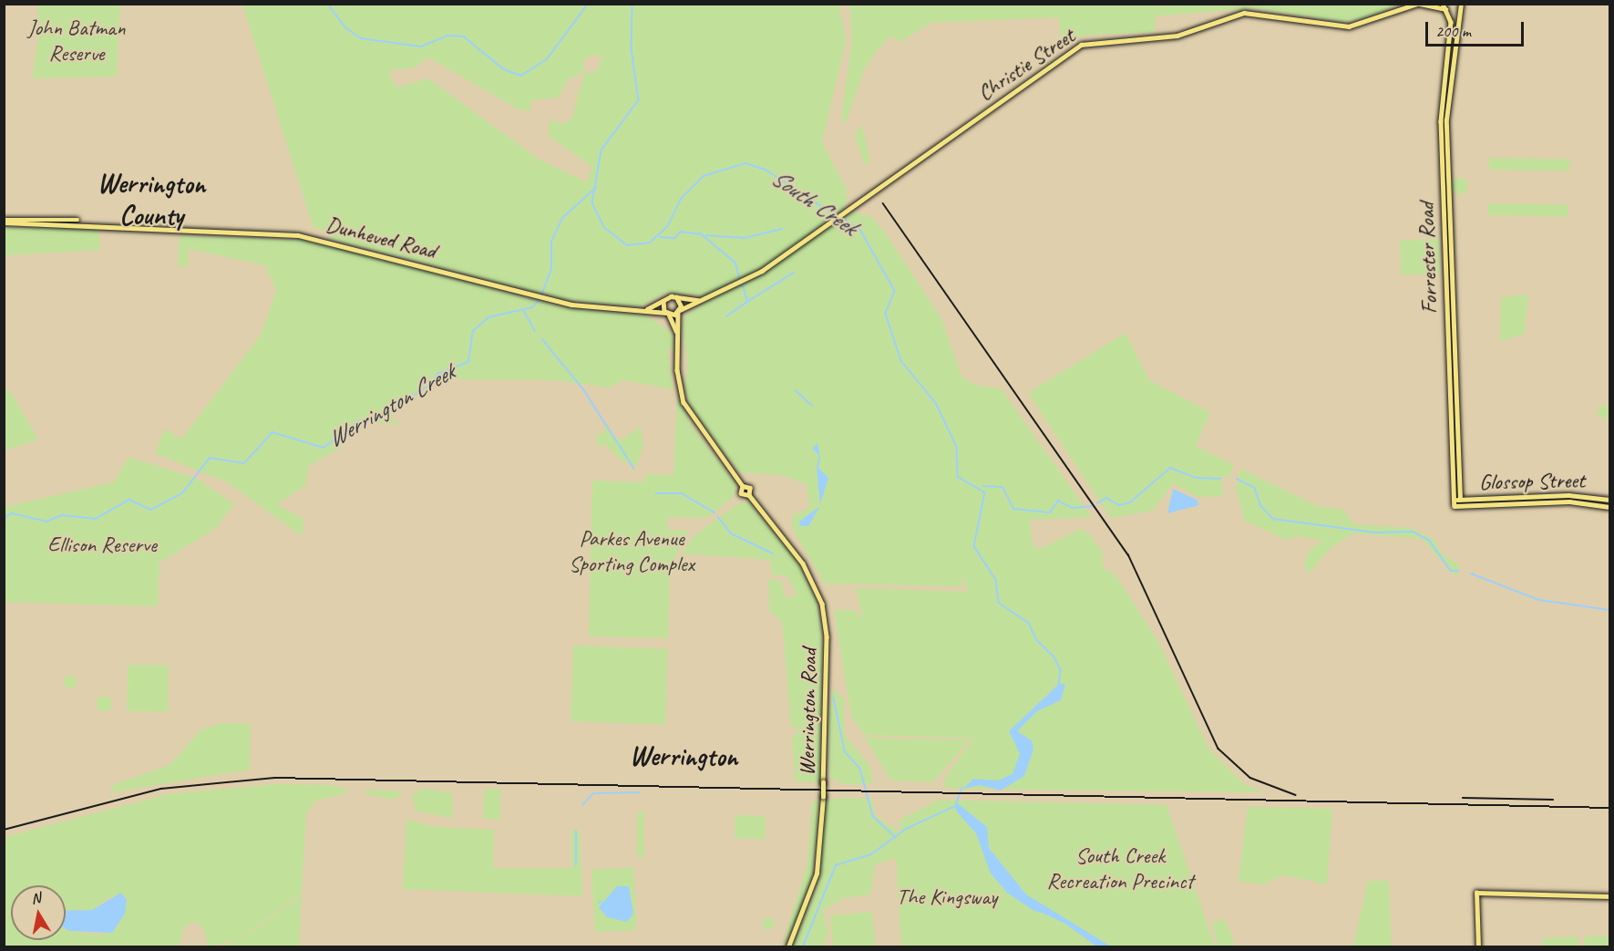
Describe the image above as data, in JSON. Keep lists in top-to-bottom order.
{
  "streets": {
    "main road": [
      "Christie Street",
      "Dunheved Road",
      "Forrester Road",
      "Glossop Street",
      "Werrington Road"
    ]
  },
  "crossings": [
    ["Christie Street", "Dunheved Road"],
    ["Christie Street", "Forrester Road"],
    ["Forrester Road", "Glossop Street"]
  ],
  "districts": ["Werrington County", "Werrington"],
  "water": ["South Creek", "Werrington Creek"],
  "parks": [
    "John Batman Reserve",
    "Parkes Avenue Sporting Complex",
    "Ellison Reserve",
    "South Creek Recreation Precinct",
    "The Kingsway"
  ],
  "scale_bar": "200 m",
  "north": "top"
}
